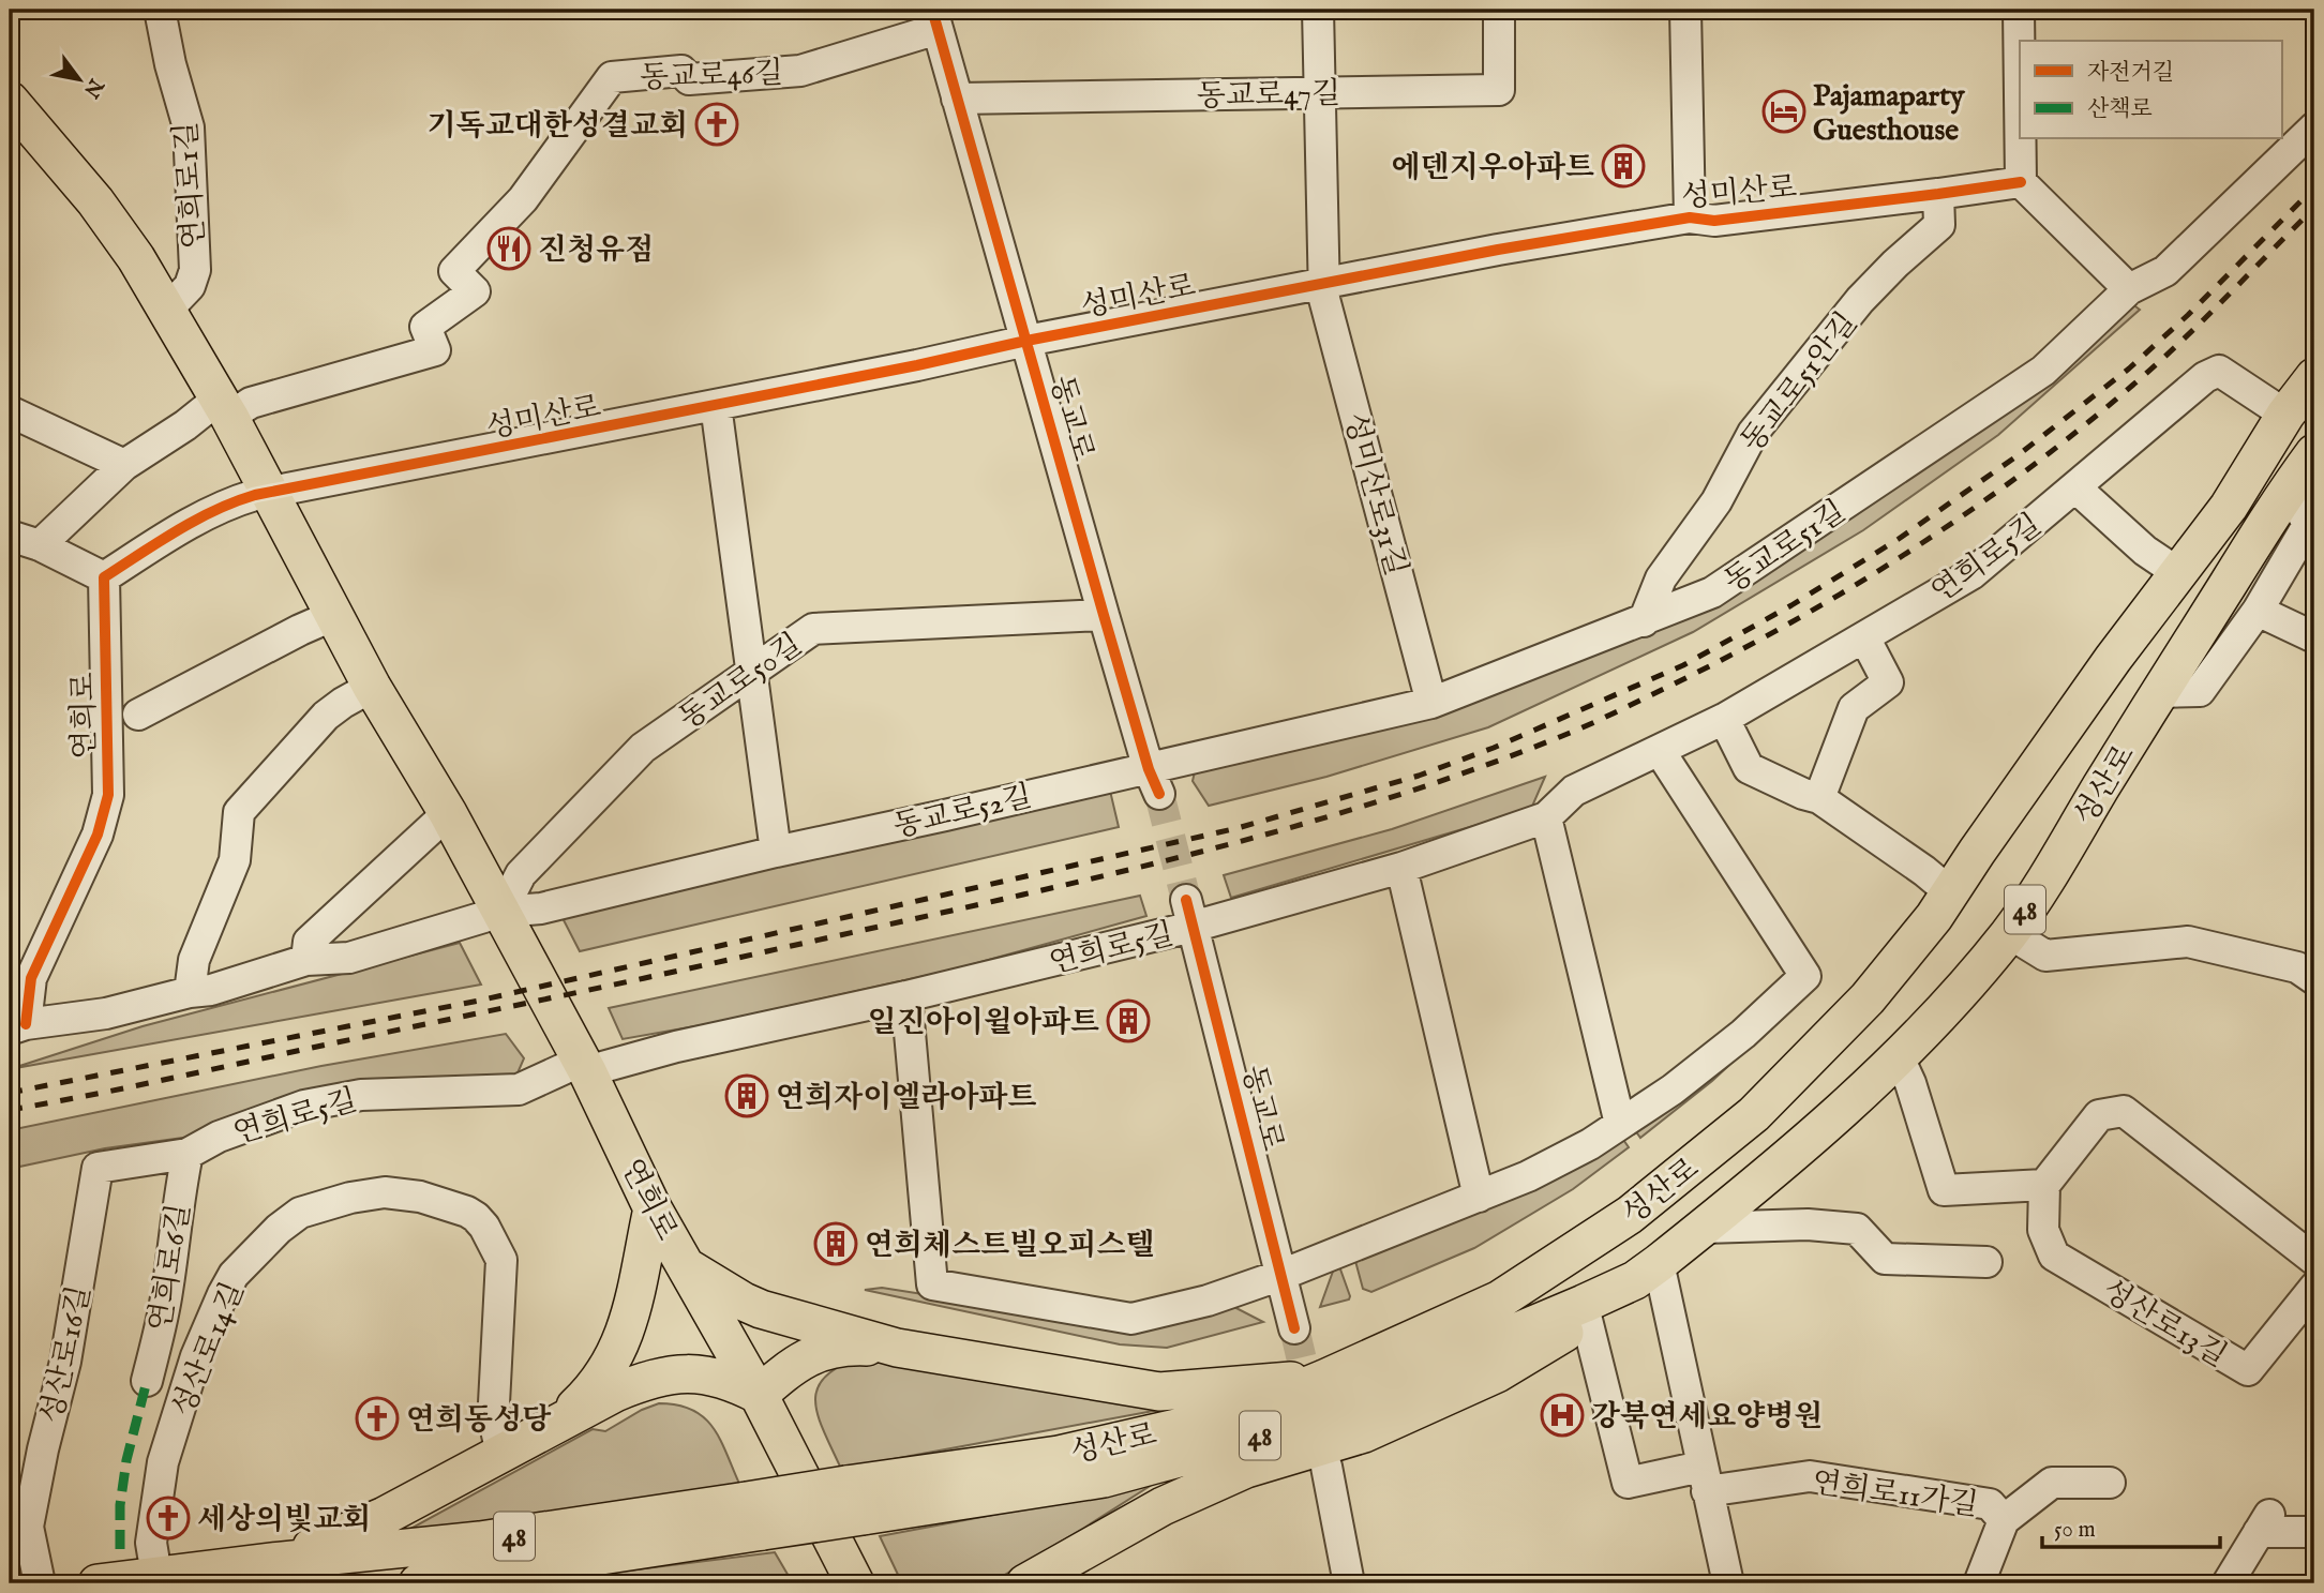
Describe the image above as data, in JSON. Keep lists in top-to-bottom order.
{
  "streets": {
    "main road": ["연희로", "성산로", "48"],
    "street": [
      "동교로46길",
      "동교로47길",
      "연희로1길",
      "성미산로",
      "동교로51안길",
      "동교로",
      "성미산로31길",
      "동교로51길",
      "연희로5길",
      "동교로50길",
      "동교로52길",
      "연희로6길",
      "성산로13길",
      "성산로14길",
      "성산로16길",
      "연희로11가길"
    ]
  },
  "crossings": [
    ["동교로46길", "동교로"],
    ["동교로46길", "연희로"],
    ["동교로47길", "동교로"],
    ["동교로47길", "성미산로31길"],
    ["연희로1길", "연희로"],
    ["성미산로", "동교로51안길"],
    ["성미산로", "동교로"],
    ["성미산로", "성미산로31길"],
    ["성미산로", "연희로"],
    ["동교로51안길", "동교로51길"],
    ["동교로", "동교로51길"],
    ["동교로", "연희로5길"],
    ["동교로", "동교로50길"],
    ["동교로", "동교로52길"],
    ["성미산로31길", "동교로51길"],
    ["동교로51길", "동교로52길"],
    ["연희로5길", "연희로"],
    ["연희로5길", "성산로"],
    ["연희로5길", "연희로6길"],
    ["연희로5길", "성산로16길"],
    ["동교로50길", "연희로"],
    ["동교로50길", "동교로52길"],
    ["연희로", "동교로52길"],
    ["성산로", "성산로14길"]
  ],
  "places": {
    "hotel": ["Pajamaparty Guesthouse"],
    "church": ["기독교대한성결교회", "연희동성당", "세상의빛교회"],
    "building": [
      "에덴지우아파트",
      "일진아이윌아파트",
      "연희자이엘라아파트",
      "연희체스트빌오피스텔"
    ],
    "restaurant": ["진청유점"],
    "hospital": ["강북연세요양병원"]
  },
  "legend": ["자전거길", "산책로"],
  "scale_bar": "50 m",
  "north": "bottom right"
}
